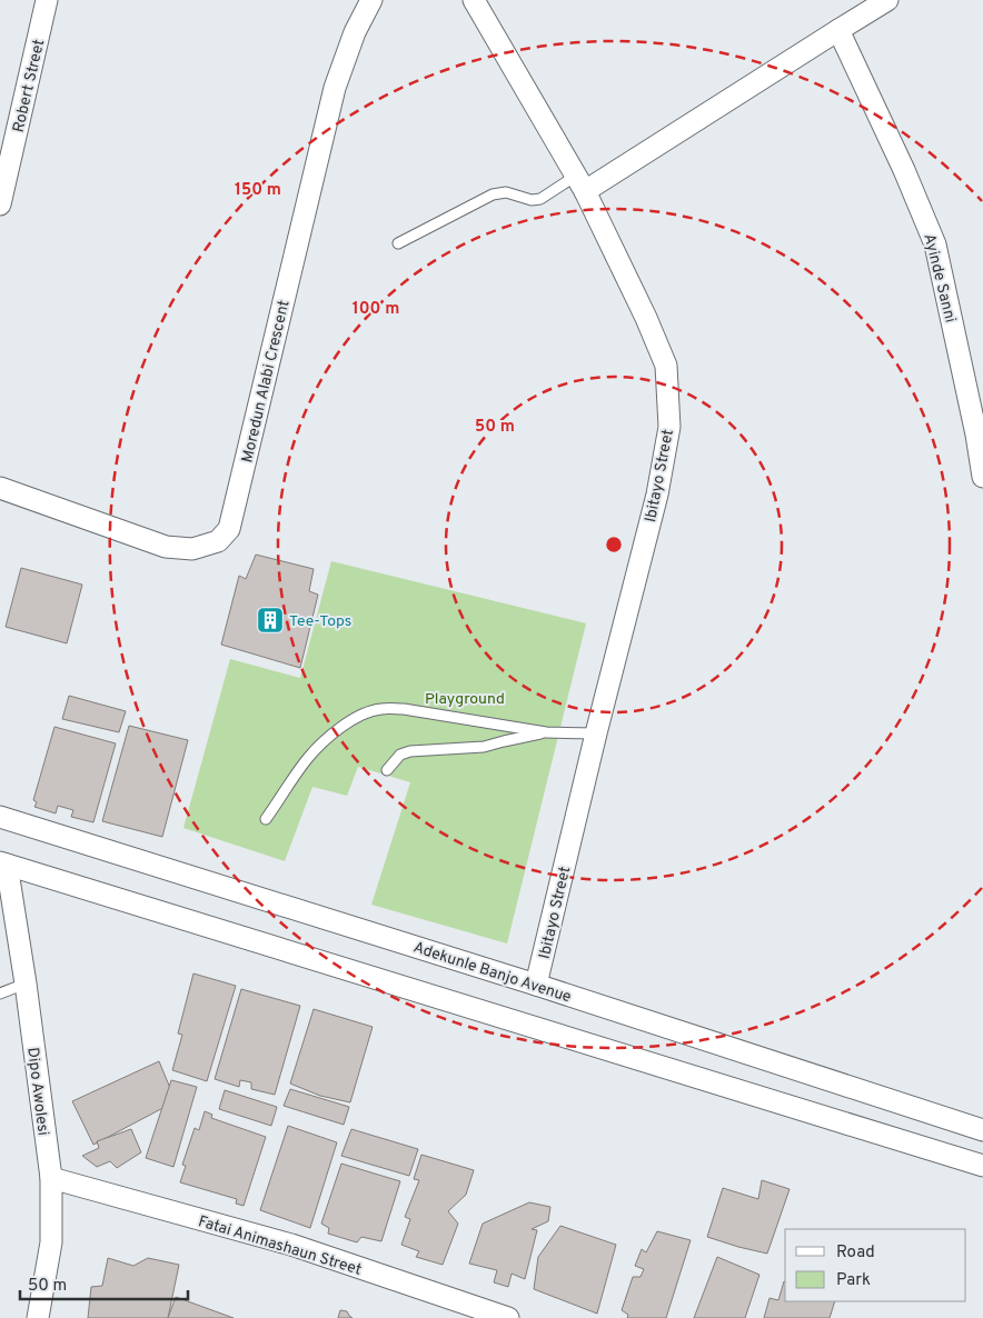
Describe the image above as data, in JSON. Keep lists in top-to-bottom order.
{
  "streets": {
    "street": [
      "Robert Street",
      "Ayinde Sanni",
      "Moredun Alabi Crescent",
      "Ibitayo Street",
      "Adekunle Banjo Avenue",
      "Dipo Awolesi",
      "Fatai Animashaun Street"
    ]
  },
  "crossings": [
    ["Ibitayo Street", "Adekunle Banjo Avenue"],
    ["Dipo Awolesi", "Fatai Animashaun Street"]
  ],
  "parks": ["Playground"],
  "places": {
    "building": ["Tee-Tops"]
  },
  "legend": ["Road", "Park"],
  "scale_bar": "50 m",
  "rings": ["150 m", "100 m", "50 m"]
}
